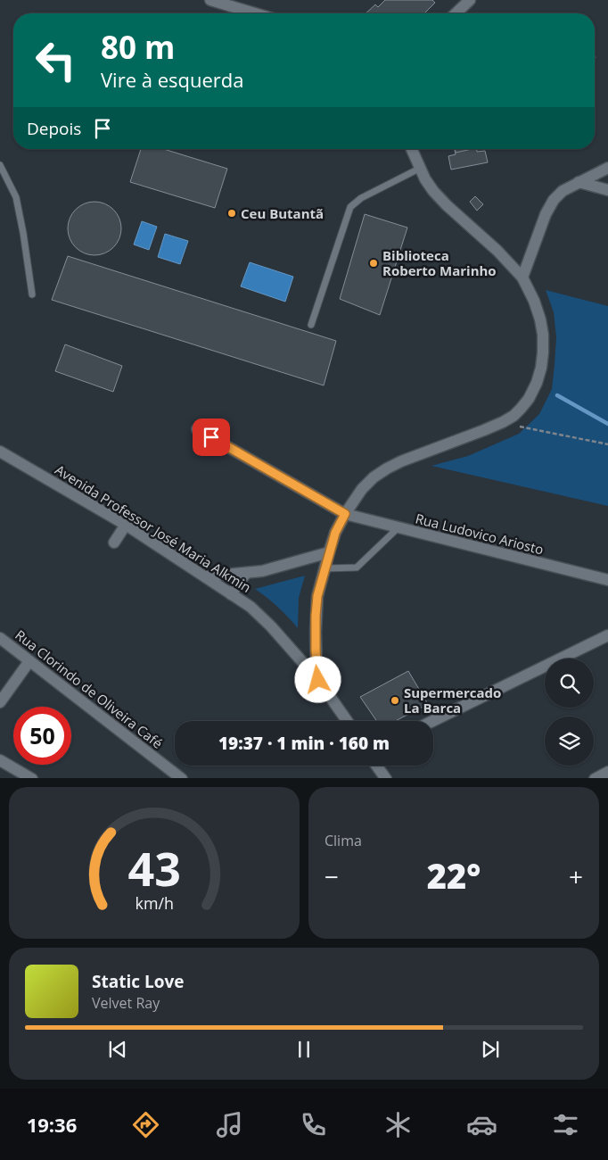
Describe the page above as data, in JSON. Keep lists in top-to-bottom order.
{
  "streets": {
    "street": ["Avenida Professor José Maria Alkmin", "Rua Ludovico Ariosto", "Rua Clorindo de Oliveira Café"]
  },
  "places": ["Ceu Butantã", "Biblioteca Roberto Marinho", "Supermercado La Barca"],
  "page": {
    "turn": ["80 m", "Vire à esquerda"],
    "then": "Depois",
    "limit": "50",
    "trip": "19:37 · 1 min · 160 m",
    "tile": "Clima",
    "heat": ["−", "22°", "+"],
    "song": ["Static Love", "Velvet Ray"],
    "tabs": "19:36",
    "gauge": ["43", "km/h"]
  }
}
